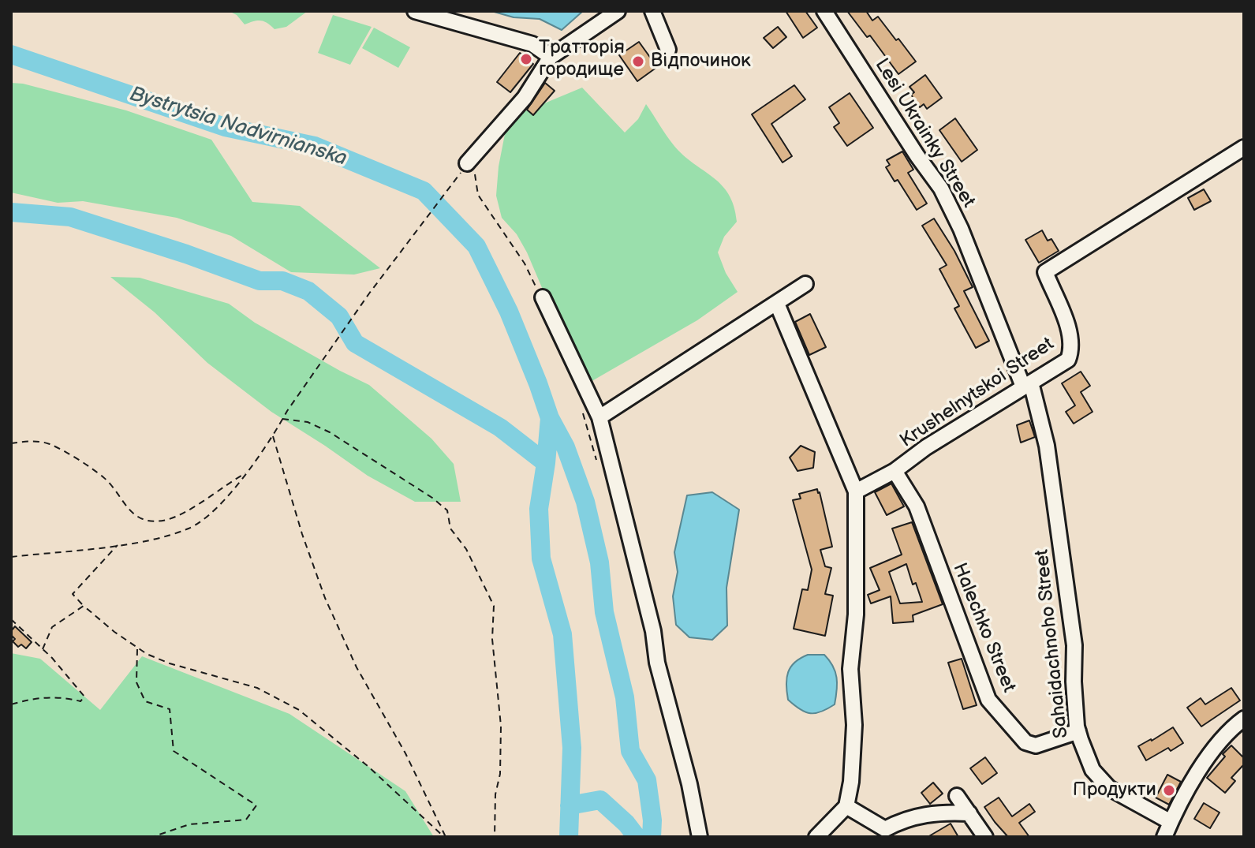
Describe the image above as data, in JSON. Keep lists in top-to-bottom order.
{
  "streets": {
    "street": [
      "Lesi Ukrainky Street",
      "Krushelnytskoi Street",
      "Halechko Street",
      "Sahaidachnoho Street"
    ]
  },
  "crossings": [
    ["Lesi Ukrainky Street", "Krushelnytskoi Street"],
    ["Lesi Ukrainky Street", "Sahaidachnoho Street"],
    ["Krushelnytskoi Street", "Halechko Street"],
    ["Krushelnytskoi Street", "Sahaidachnoho Street"],
    ["Halechko Street", "Sahaidachnoho Street"]
  ],
  "water": ["Bystrytsia Nadvirnianska"],
  "places": ["Тратторія городище", "Відпочинок", "Продукти"]
}
